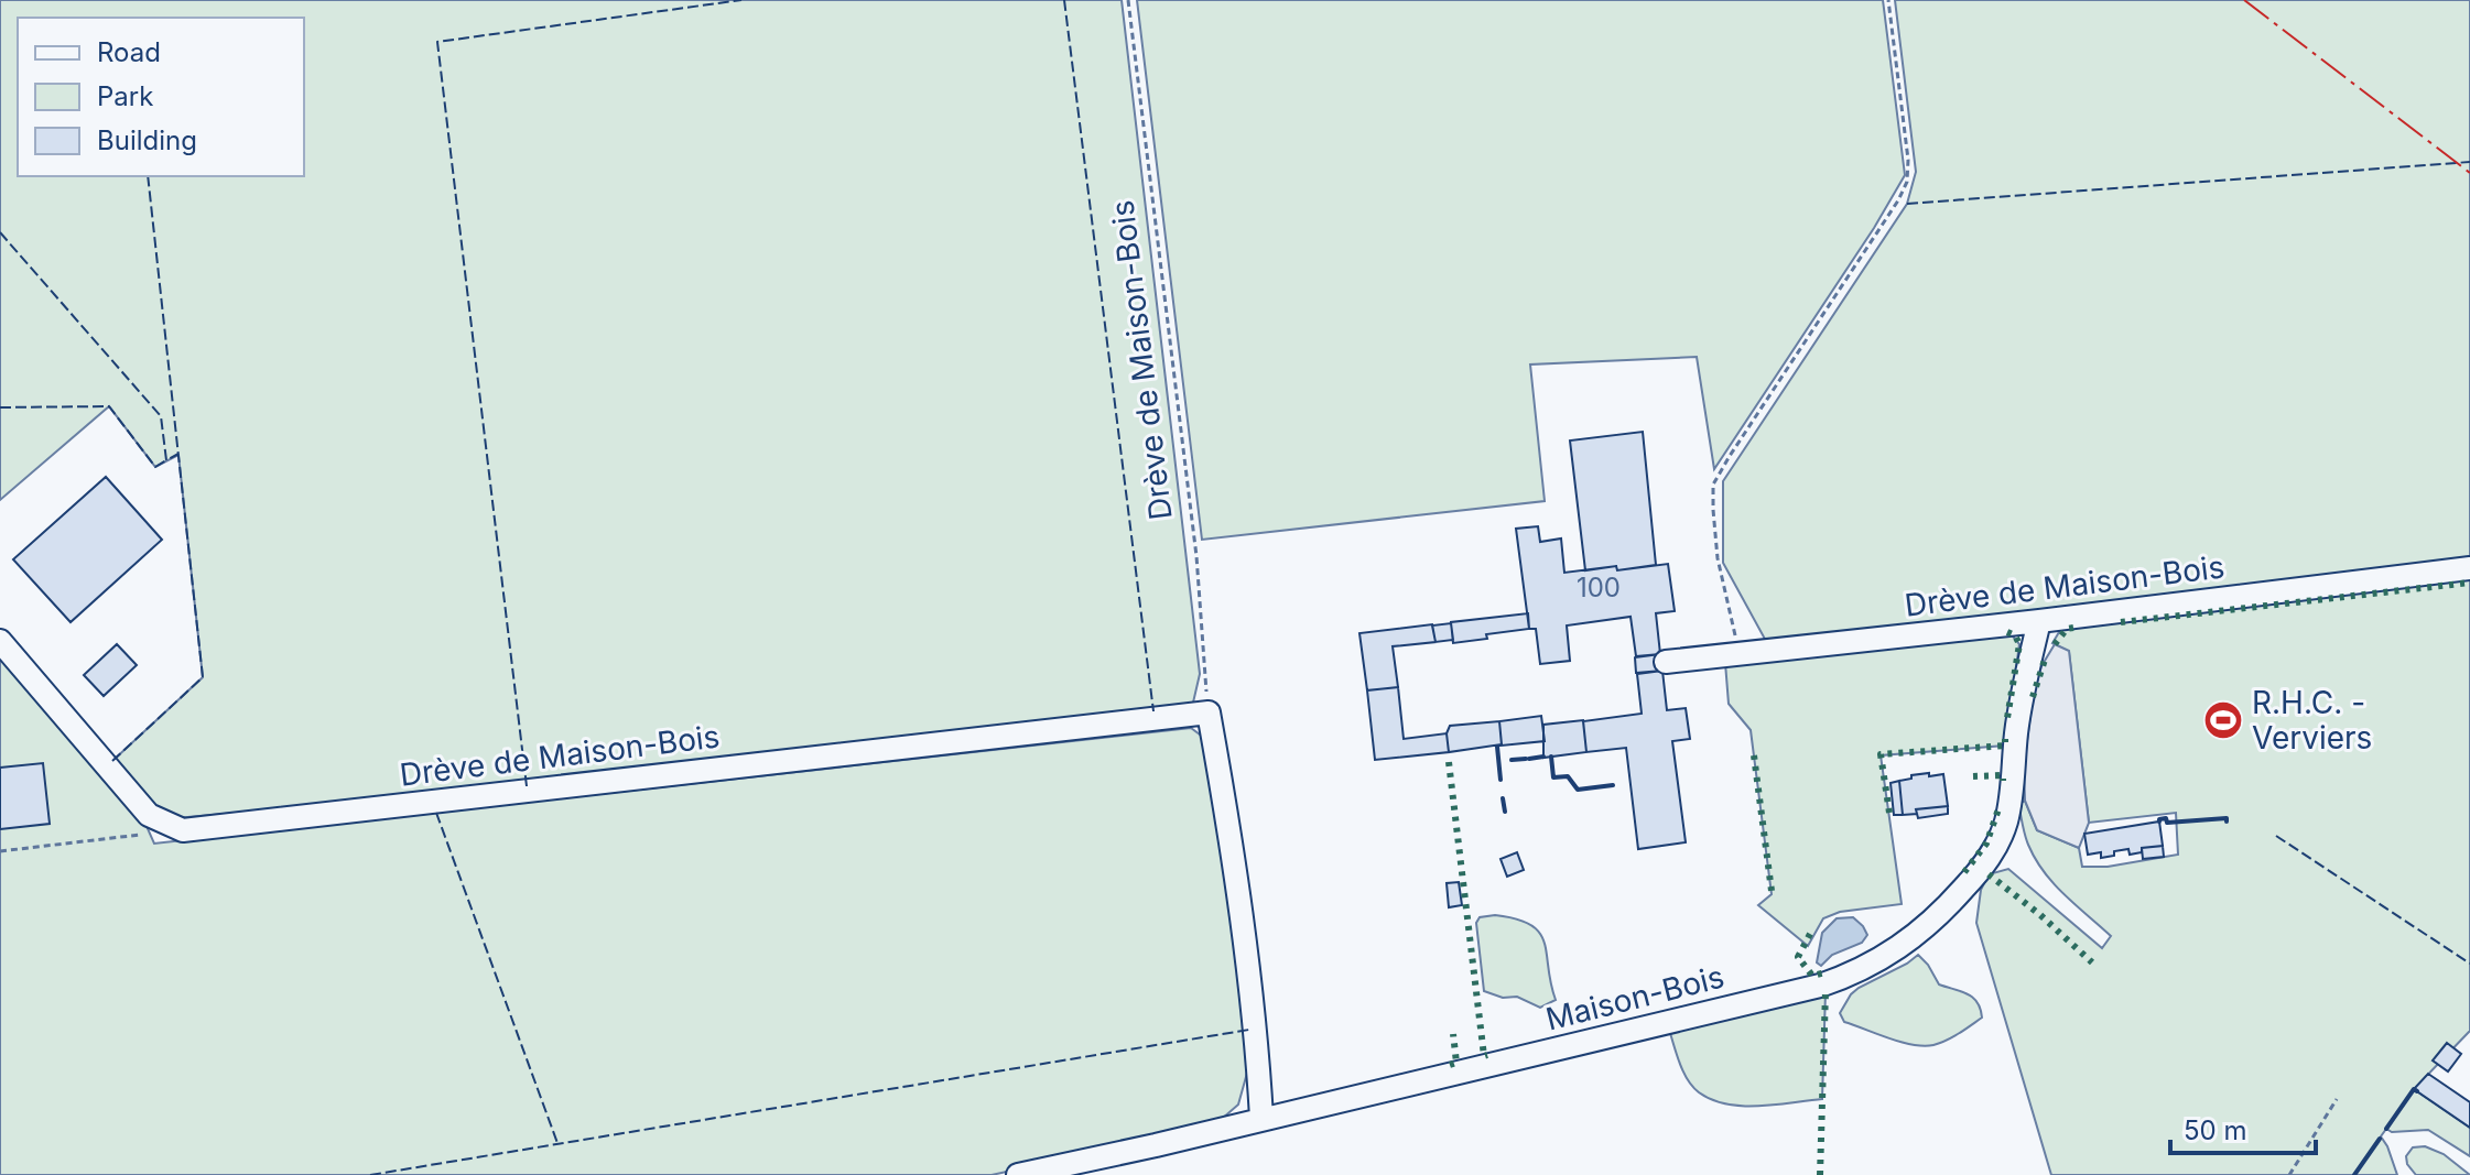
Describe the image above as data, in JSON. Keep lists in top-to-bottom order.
{
  "streets": {
    "street": ["Drève de Maison-Bois", "Maison-Bois"]
  },
  "crossings": [
    ["Drève de Maison-Bois", "Maison-Bois"]
  ],
  "places": {
    "sports": ["R.H.C. - Verviers"]
  },
  "house_numbers": ["100"],
  "legend": ["Road", "Park", "Building"],
  "scale_bar": "50 m"
}
